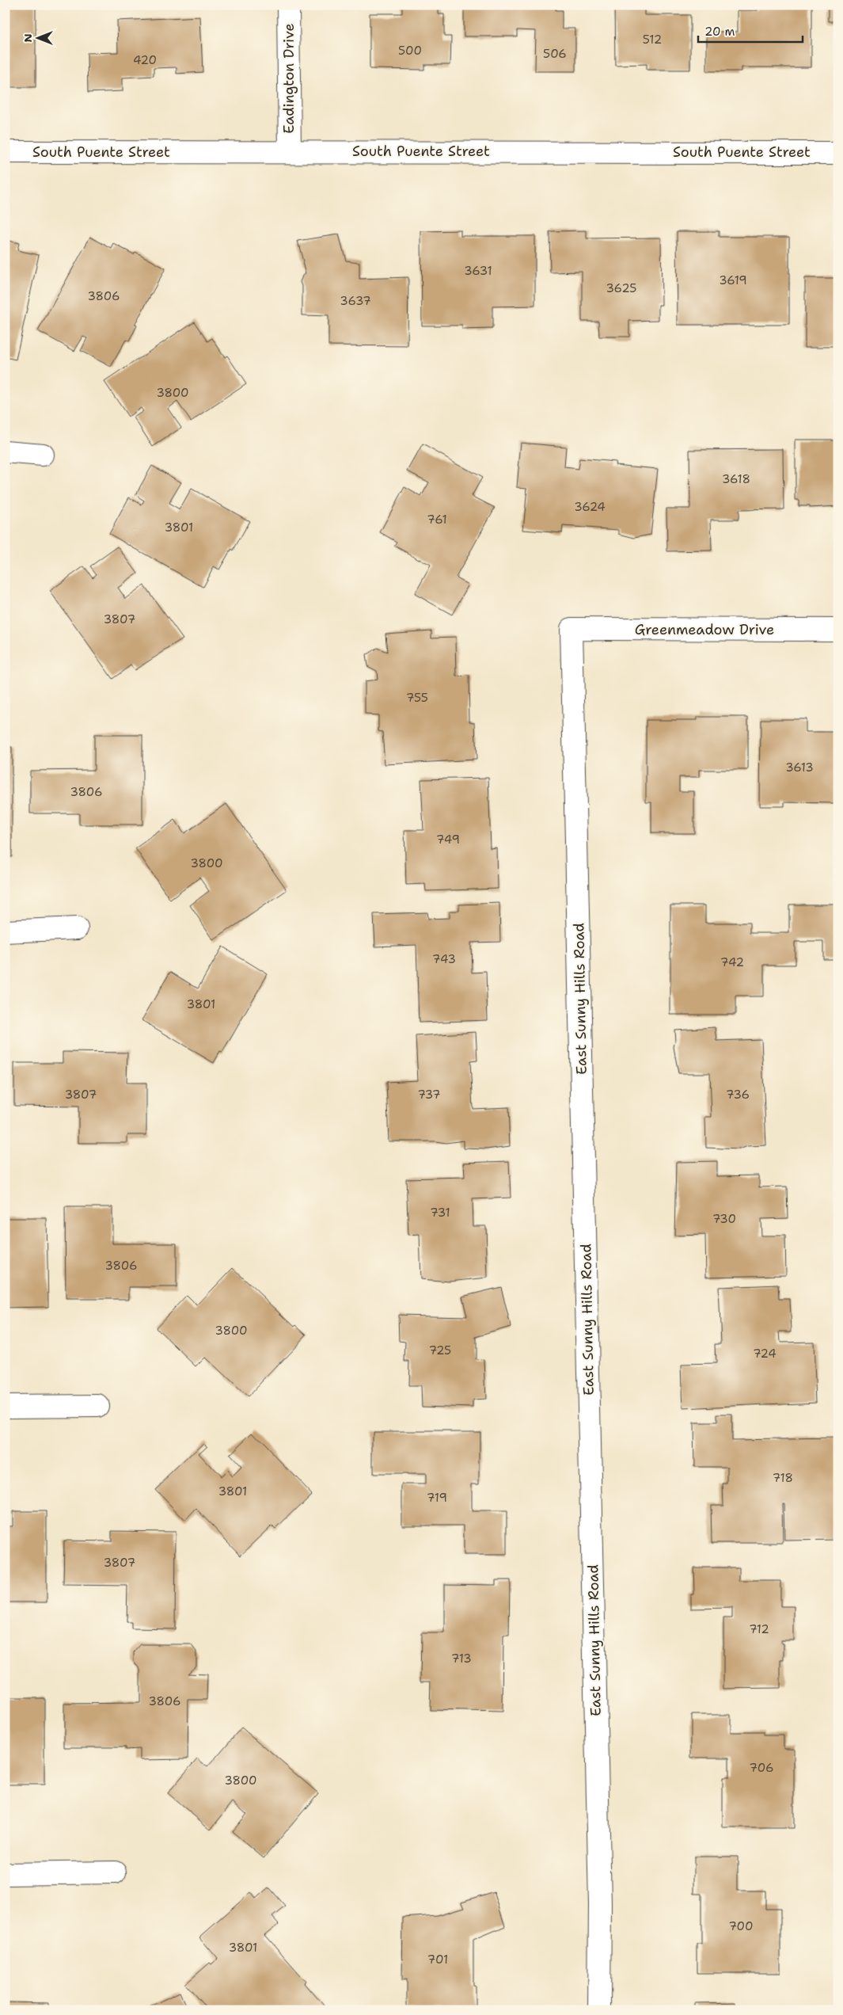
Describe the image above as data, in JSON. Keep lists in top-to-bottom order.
{
  "streets": {
    "street": [
      "Eadington Drive",
      "South Puente Street",
      "Greenmeadow Drive",
      "East Sunny Hills Road"
    ]
  },
  "crossings": [
    ["Eadington Drive", "South Puente Street"],
    ["Greenmeadow Drive", "East Sunny Hills Road"]
  ],
  "house_numbers": [
    "512",
    "500",
    "506",
    "420",
    "3631",
    "3619",
    "3625",
    "3806",
    "3637",
    "3800",
    "3618",
    "3624",
    "761",
    "3801",
    "3807",
    "755",
    "3613",
    "3806",
    "749",
    "3800",
    "743",
    "742",
    "3801",
    "3807",
    "737",
    "736",
    "731",
    "730",
    "3806",
    "3800",
    "725",
    "724",
    "718",
    "3801",
    "719",
    "3807",
    "712",
    "713",
    "3806",
    "706",
    "3800",
    "700",
    "3801",
    "701"
  ],
  "scale_bar": "20 m",
  "north": "left"
}
